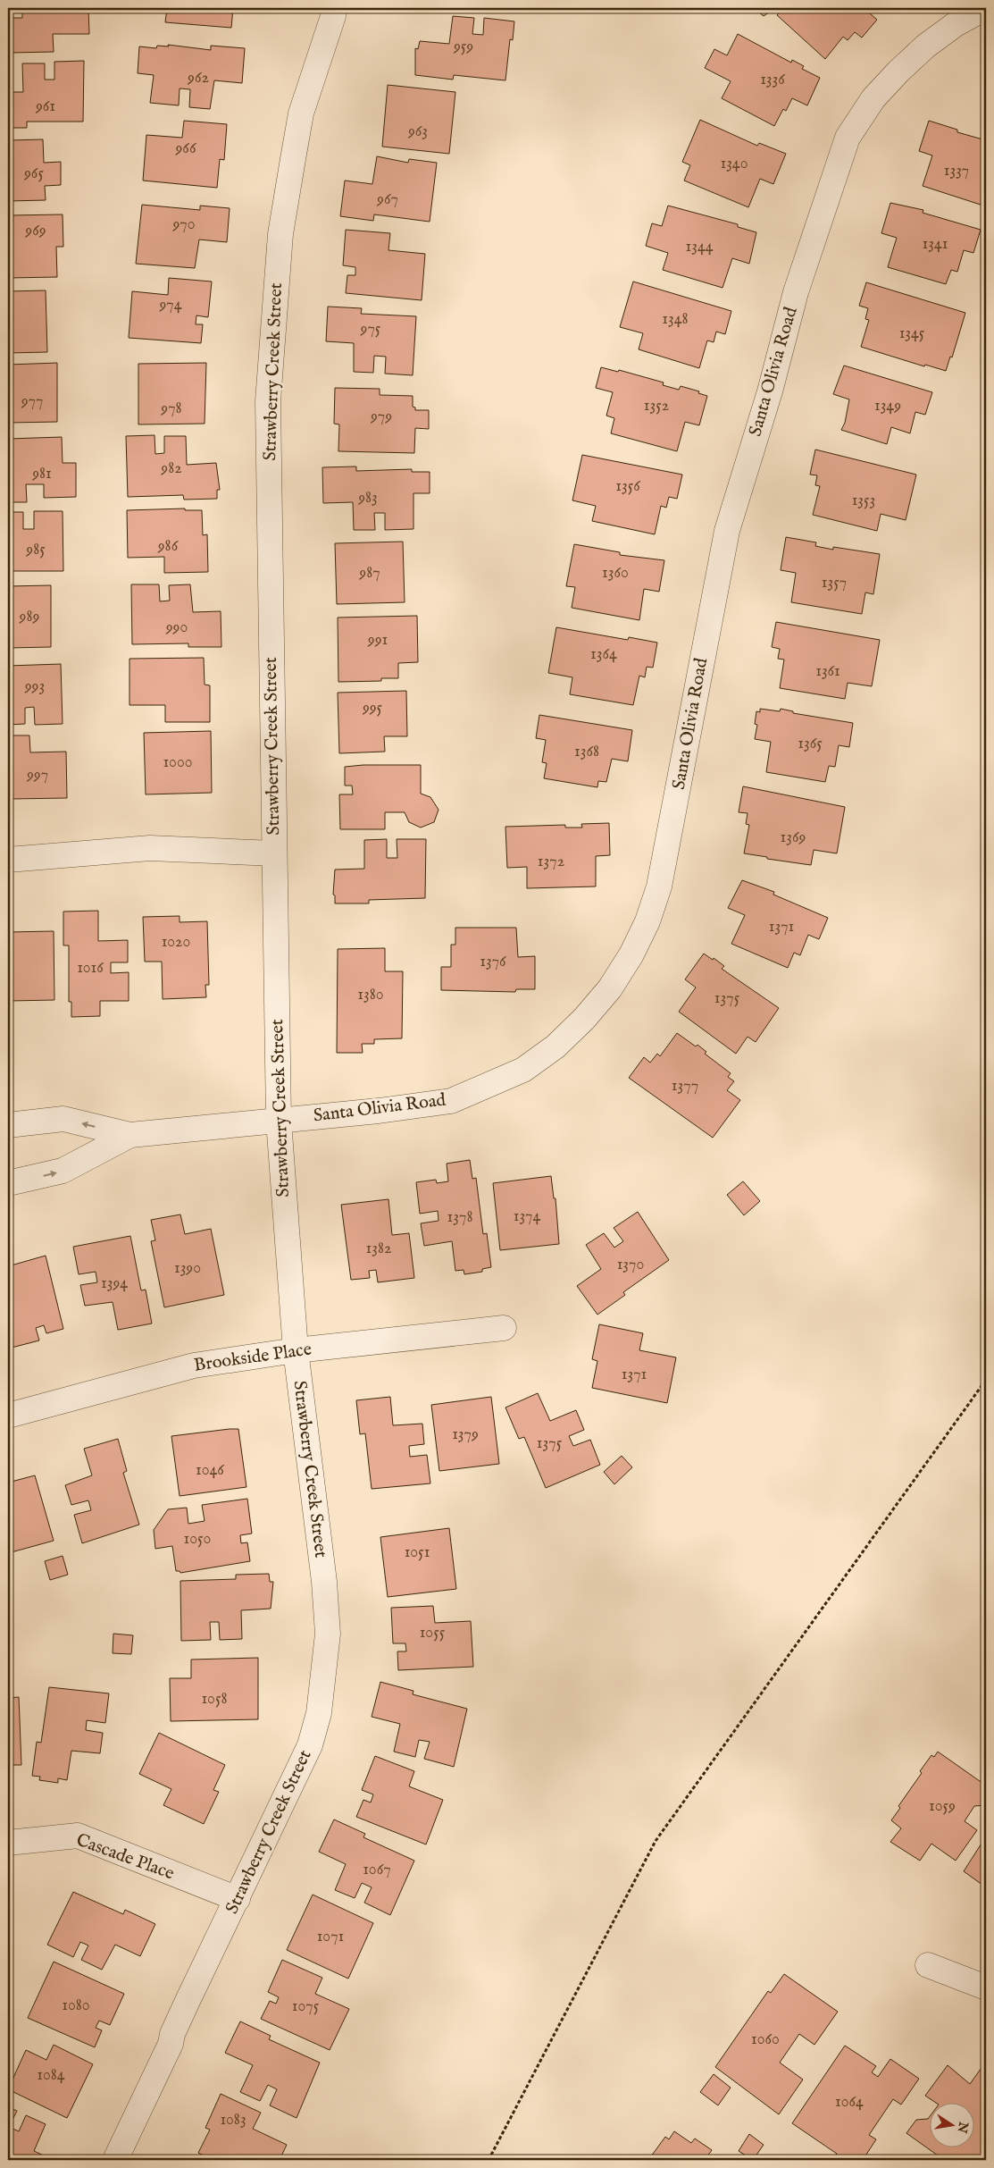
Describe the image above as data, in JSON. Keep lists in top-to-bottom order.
{
  "streets": {
    "street": [
      "Strawberry Creek Street",
      "Santa Olivia Road",
      "Brookside Place",
      "Cascade Place"
    ]
  },
  "crossings": [
    ["Strawberry Creek Street", "Santa Olivia Road"],
    ["Strawberry Creek Street", "Brookside Place"],
    ["Strawberry Creek Street", "Cascade Place"]
  ],
  "house_numbers": [
    "959",
    "962",
    "1336",
    "961",
    "963",
    "966",
    "1340",
    "1337",
    "965",
    "967",
    "970",
    "969",
    "1341",
    "1344",
    "974",
    "1348",
    "975",
    "1345",
    "977",
    "1352",
    "1349",
    "978",
    "979",
    "982",
    "981",
    "1356",
    "983",
    "1353",
    "986",
    "985",
    "987",
    "1360",
    "1357",
    "989",
    "990",
    "991",
    "1364",
    "1361",
    "993",
    "995",
    "1365",
    "1368",
    "1000",
    "997",
    "1369",
    "1372",
    "1371",
    "1020",
    "1376",
    "1016",
    "1380",
    "1375",
    "1377",
    "1374",
    "1378",
    "1382",
    "1370",
    "1390",
    "1394",
    "1371",
    "1379",
    "1375",
    "1046",
    "1050",
    "1051",
    "1055",
    "1058",
    "1059",
    "1067",
    "1071",
    "1080",
    "1075",
    "1060",
    "1084",
    "1064",
    "1083"
  ],
  "north": "right"
}
